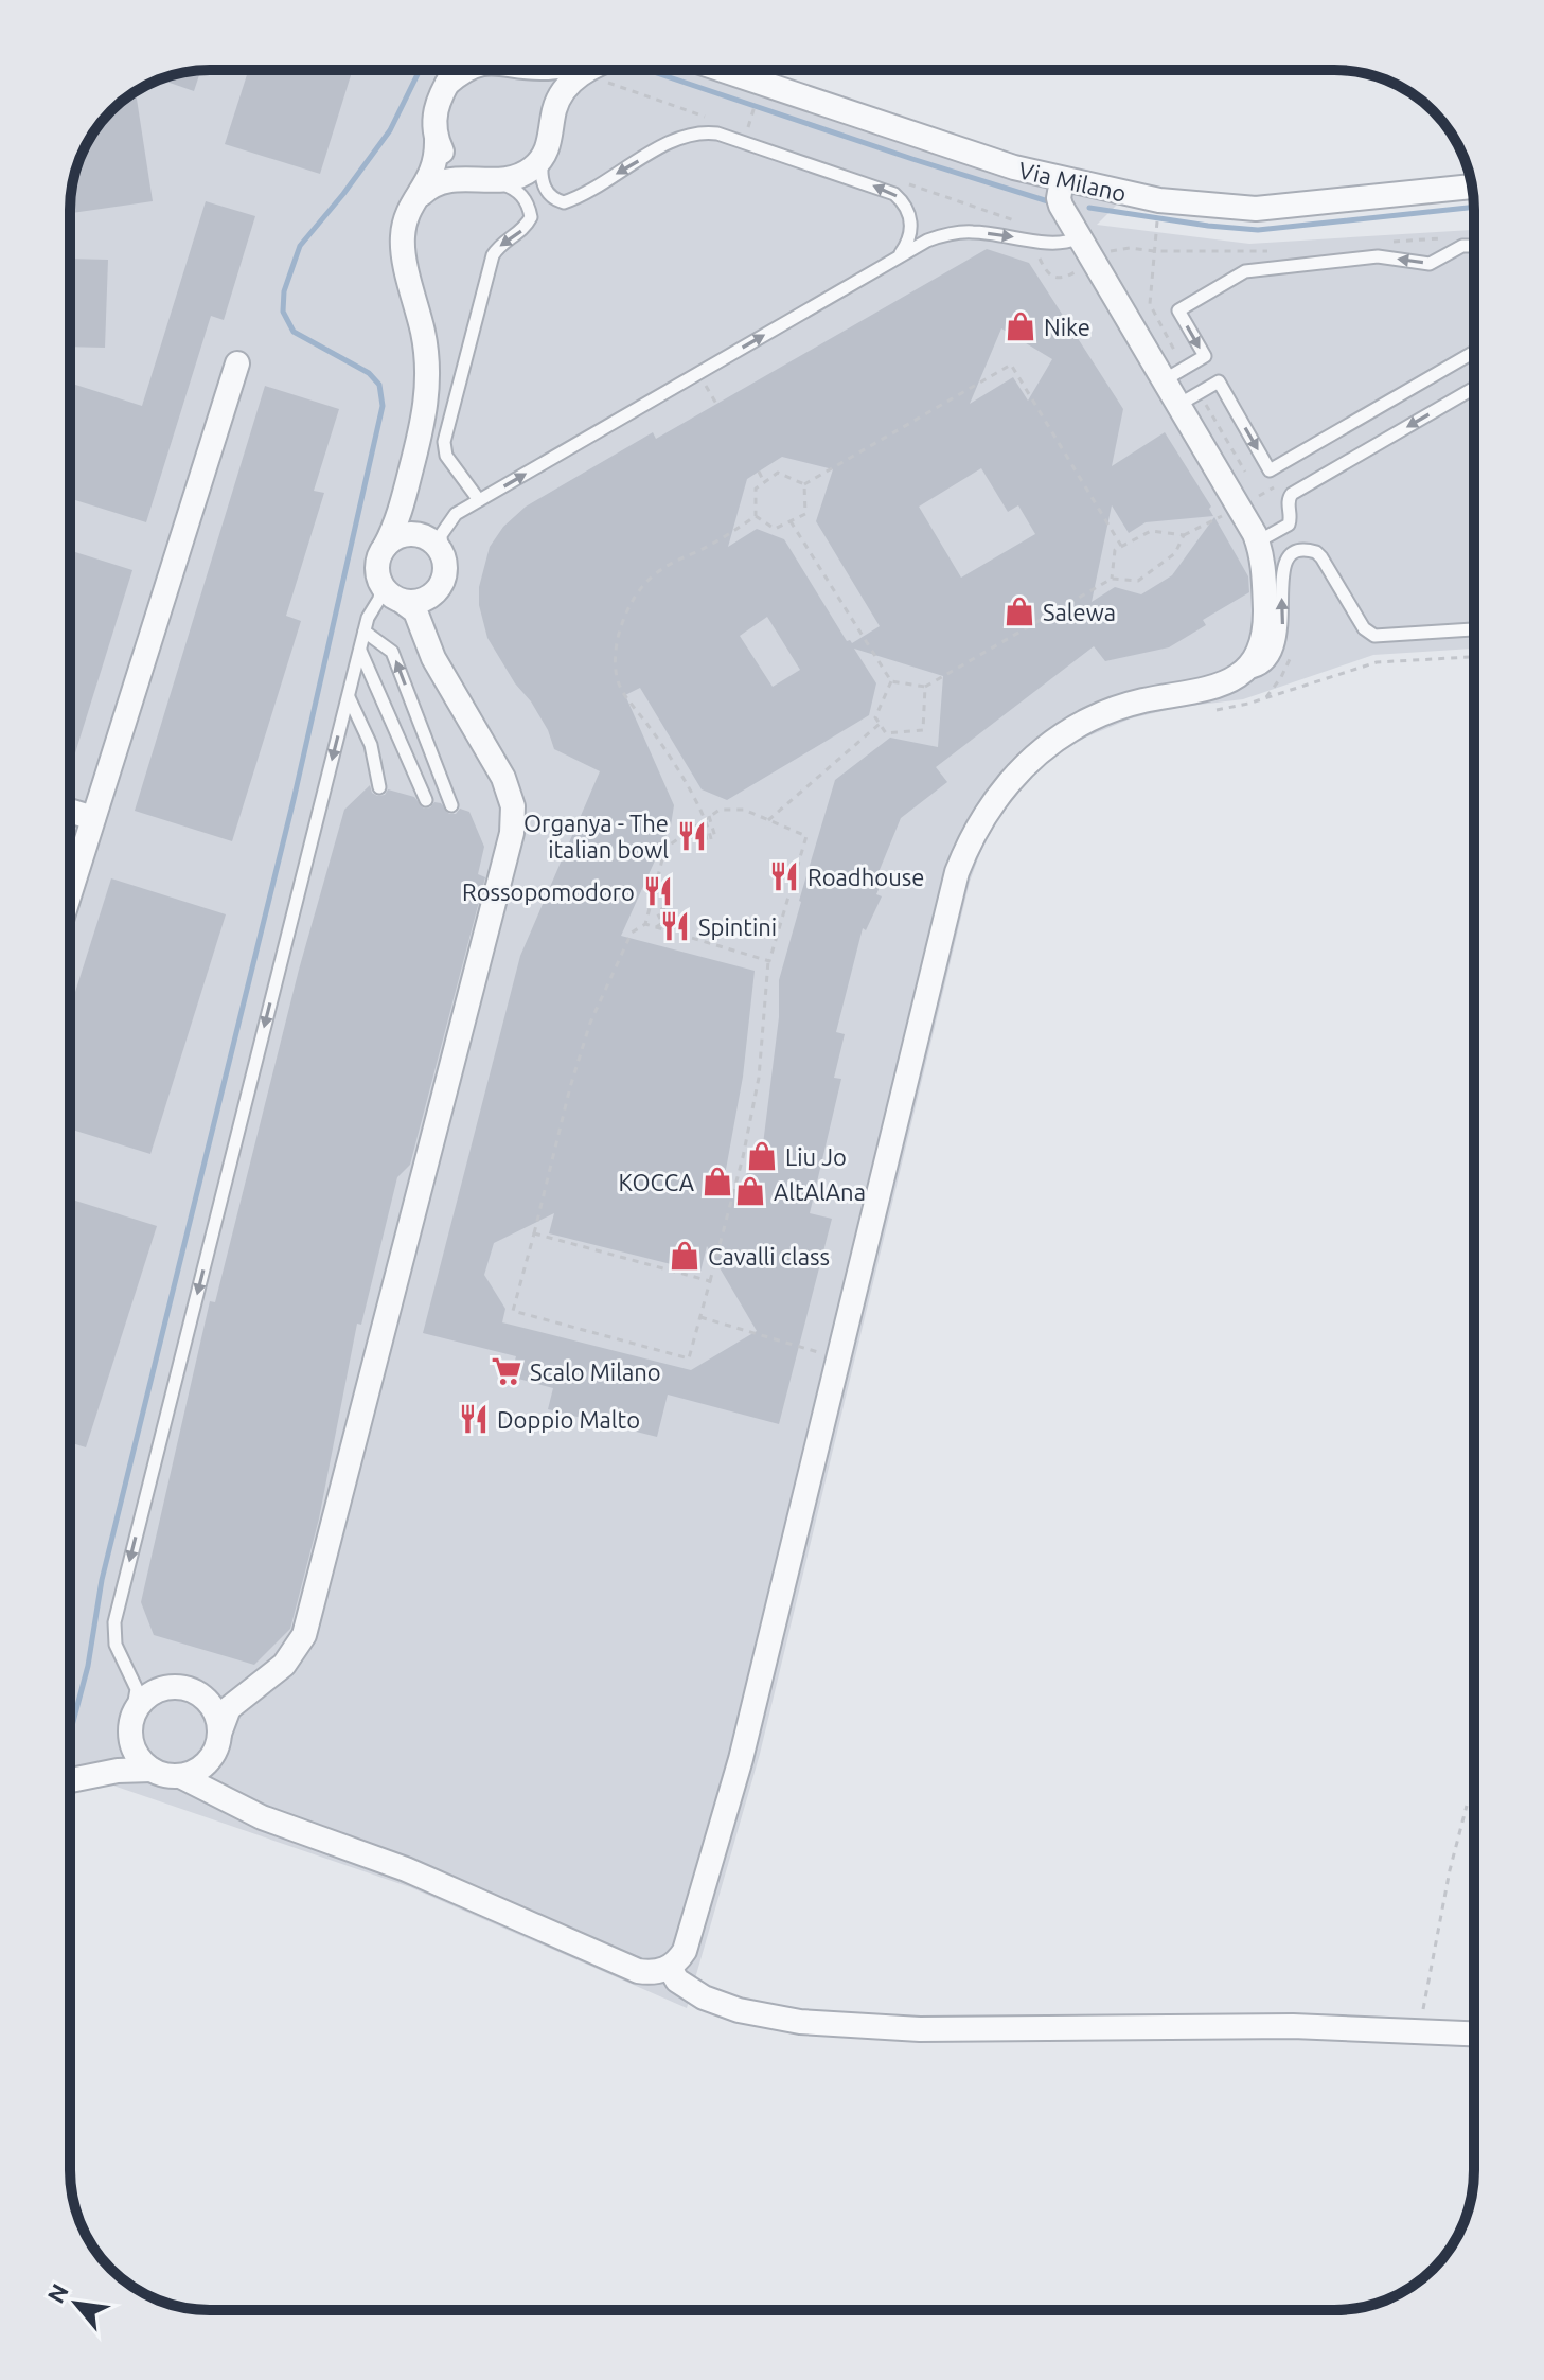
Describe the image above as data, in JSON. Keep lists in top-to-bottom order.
{
  "streets": {
    "street": ["Via Milano"]
  },
  "places": {
    "shop": [
      "Nike",
      "Salewa",
      "Liu Jo",
      "KOCCA",
      "AltAlAna",
      "Cavalli class"
    ],
    "restaurant": [
      "Organya - The italian bowl",
      "Roadhouse",
      "Rossopomodoro",
      "Spintini",
      "Doppio Malto"
    ],
    "supermarket": ["Scalo Milano"]
  },
  "north": "top left"
}
